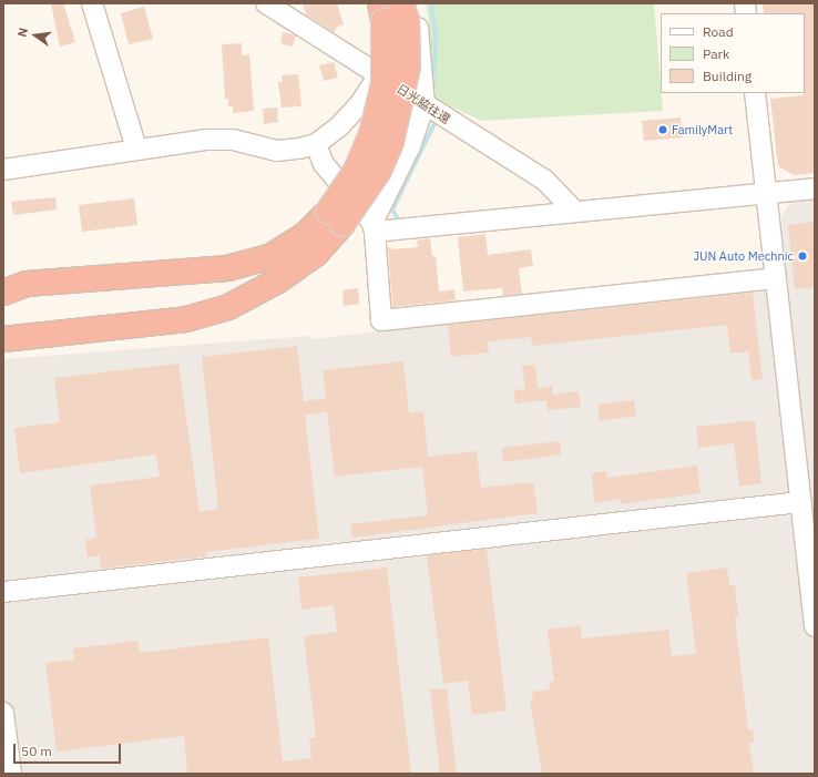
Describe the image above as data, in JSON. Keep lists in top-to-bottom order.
{
  "streets": {
    "street": ["日光脇往還"]
  },
  "places": ["FamilyMart", "JUN Auto Mechnic"],
  "legend": ["Road", "Park", "Building"],
  "scale_bar": "50 m",
  "north": "left"
}
